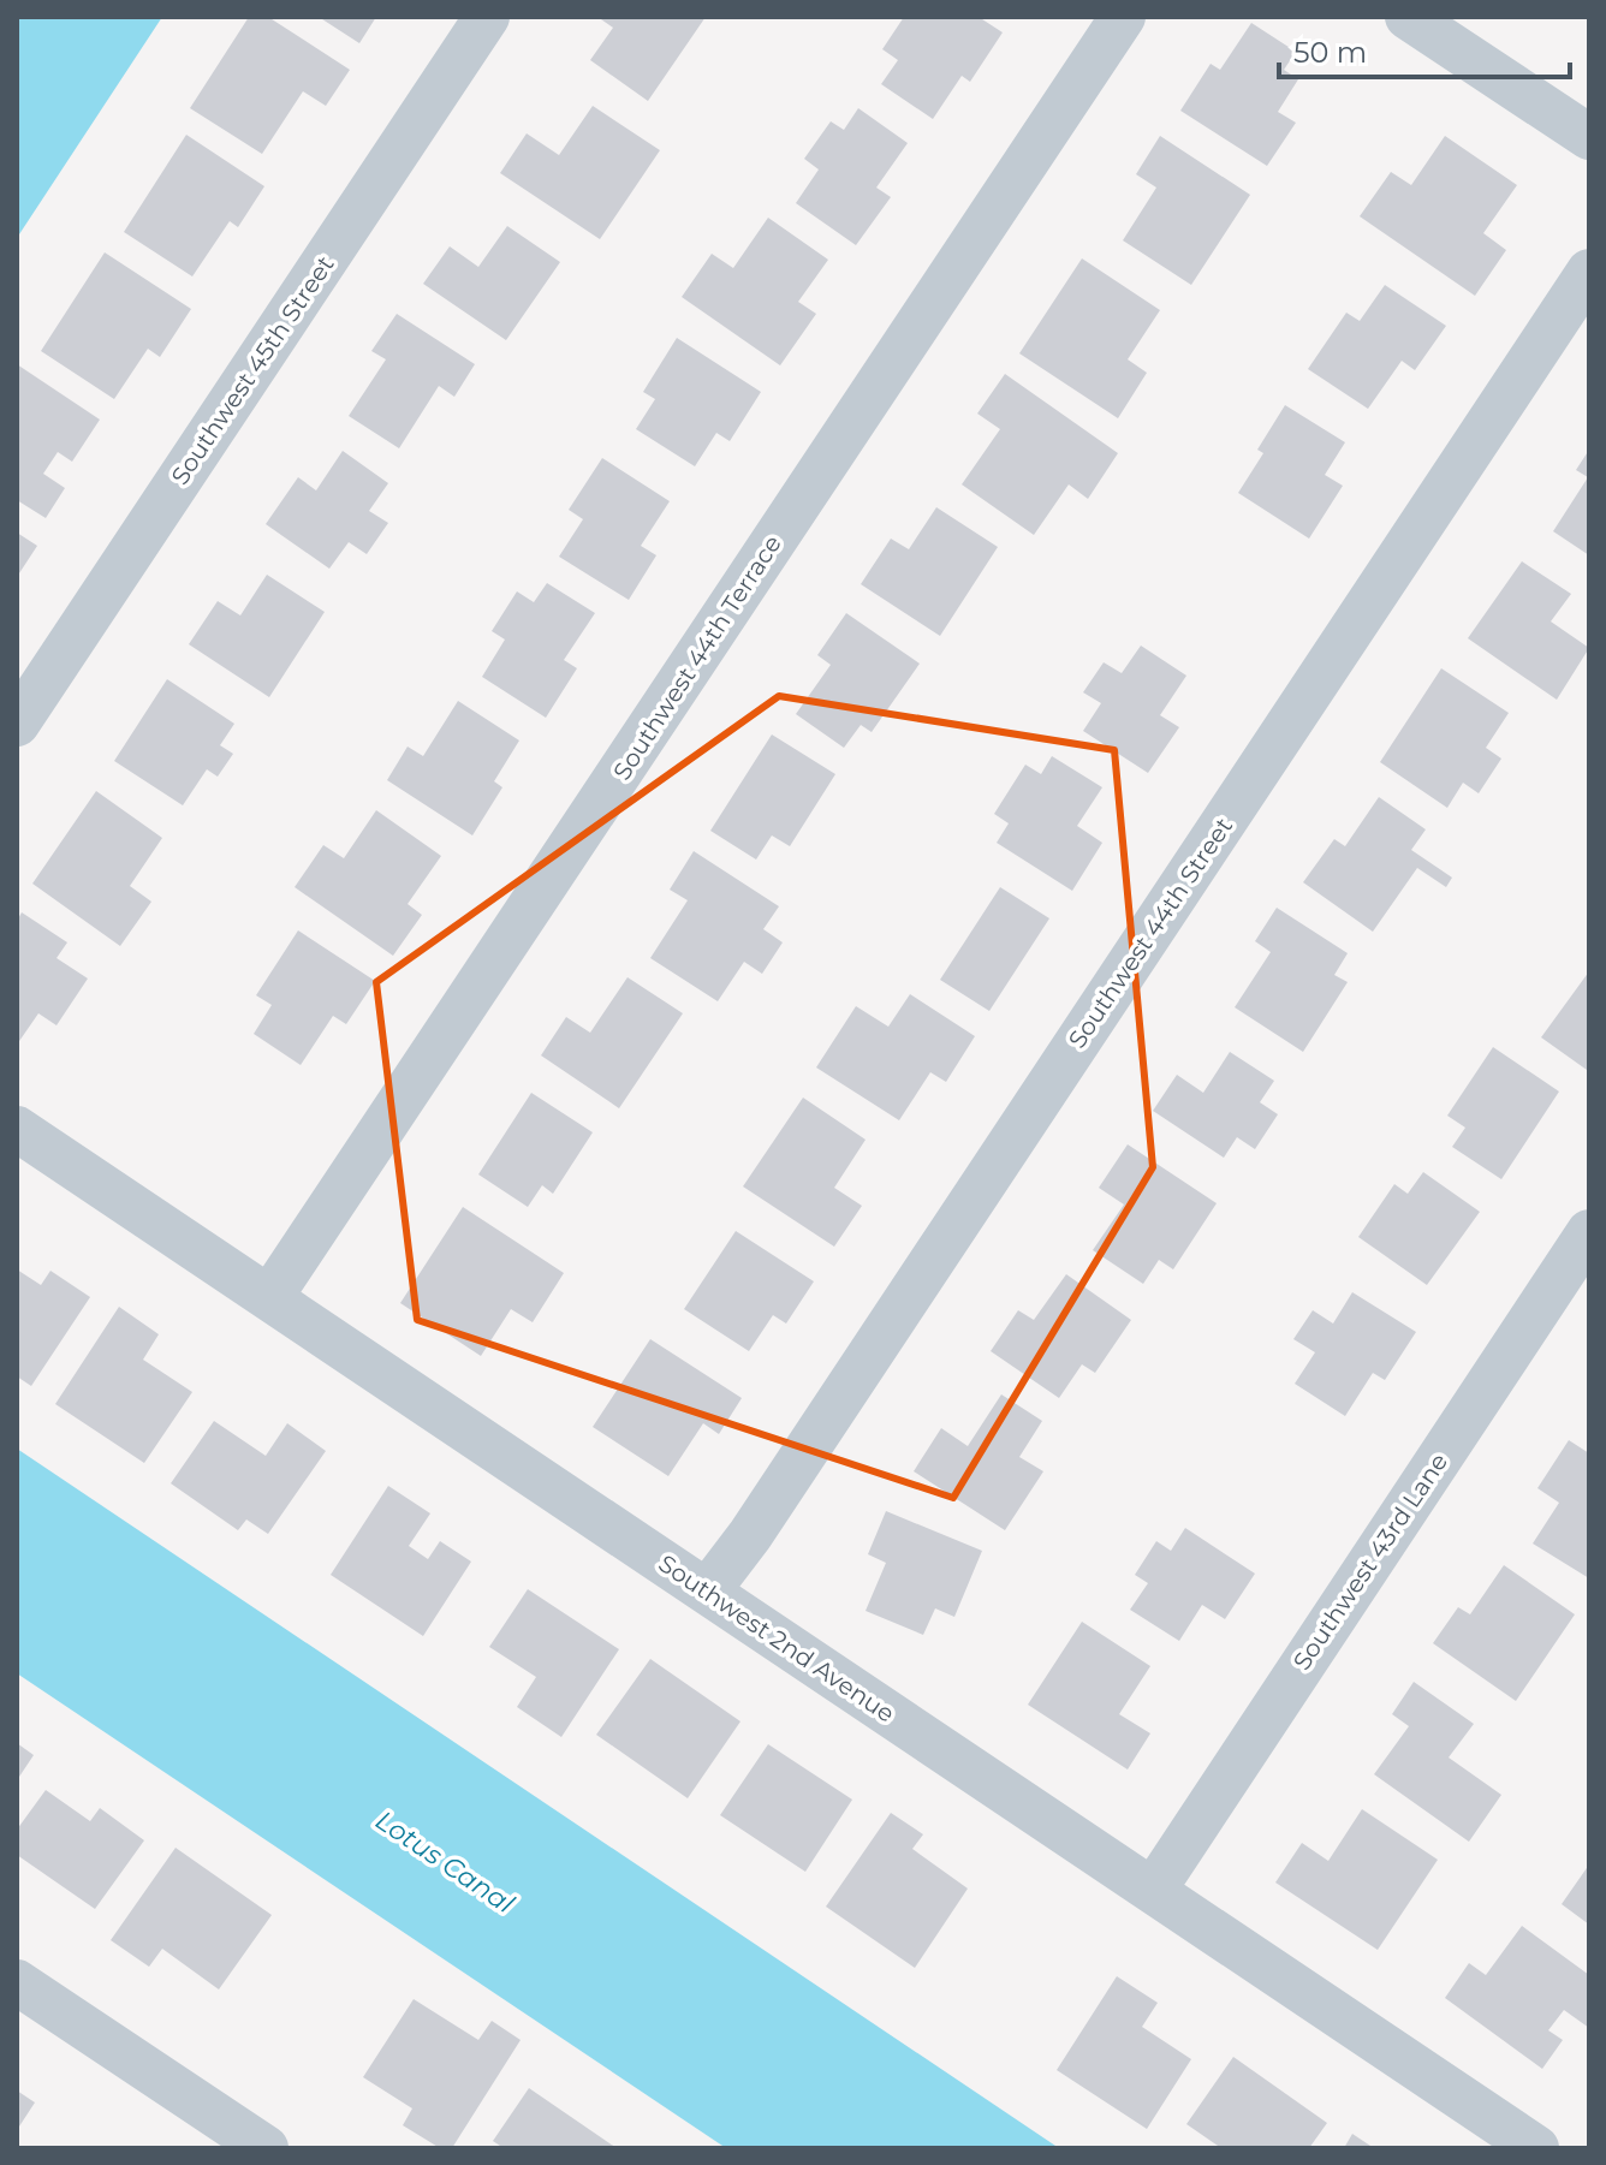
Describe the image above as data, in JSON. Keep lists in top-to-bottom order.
{
  "streets": {
    "street": [
      "Southwest 45th Street",
      "Southwest 44th Terrace",
      "Southwest 44th Street",
      "Southwest 43rd Lane",
      "Southwest 2nd Avenue"
    ]
  },
  "crossings": [
    ["Southwest 44th Terrace", "Southwest 2nd Avenue"],
    ["Southwest 44th Street", "Southwest 2nd Avenue"],
    ["Southwest 43rd Lane", "Southwest 2nd Avenue"]
  ],
  "water": ["Lotus Canal"],
  "scale_bar": "50 m"
}
